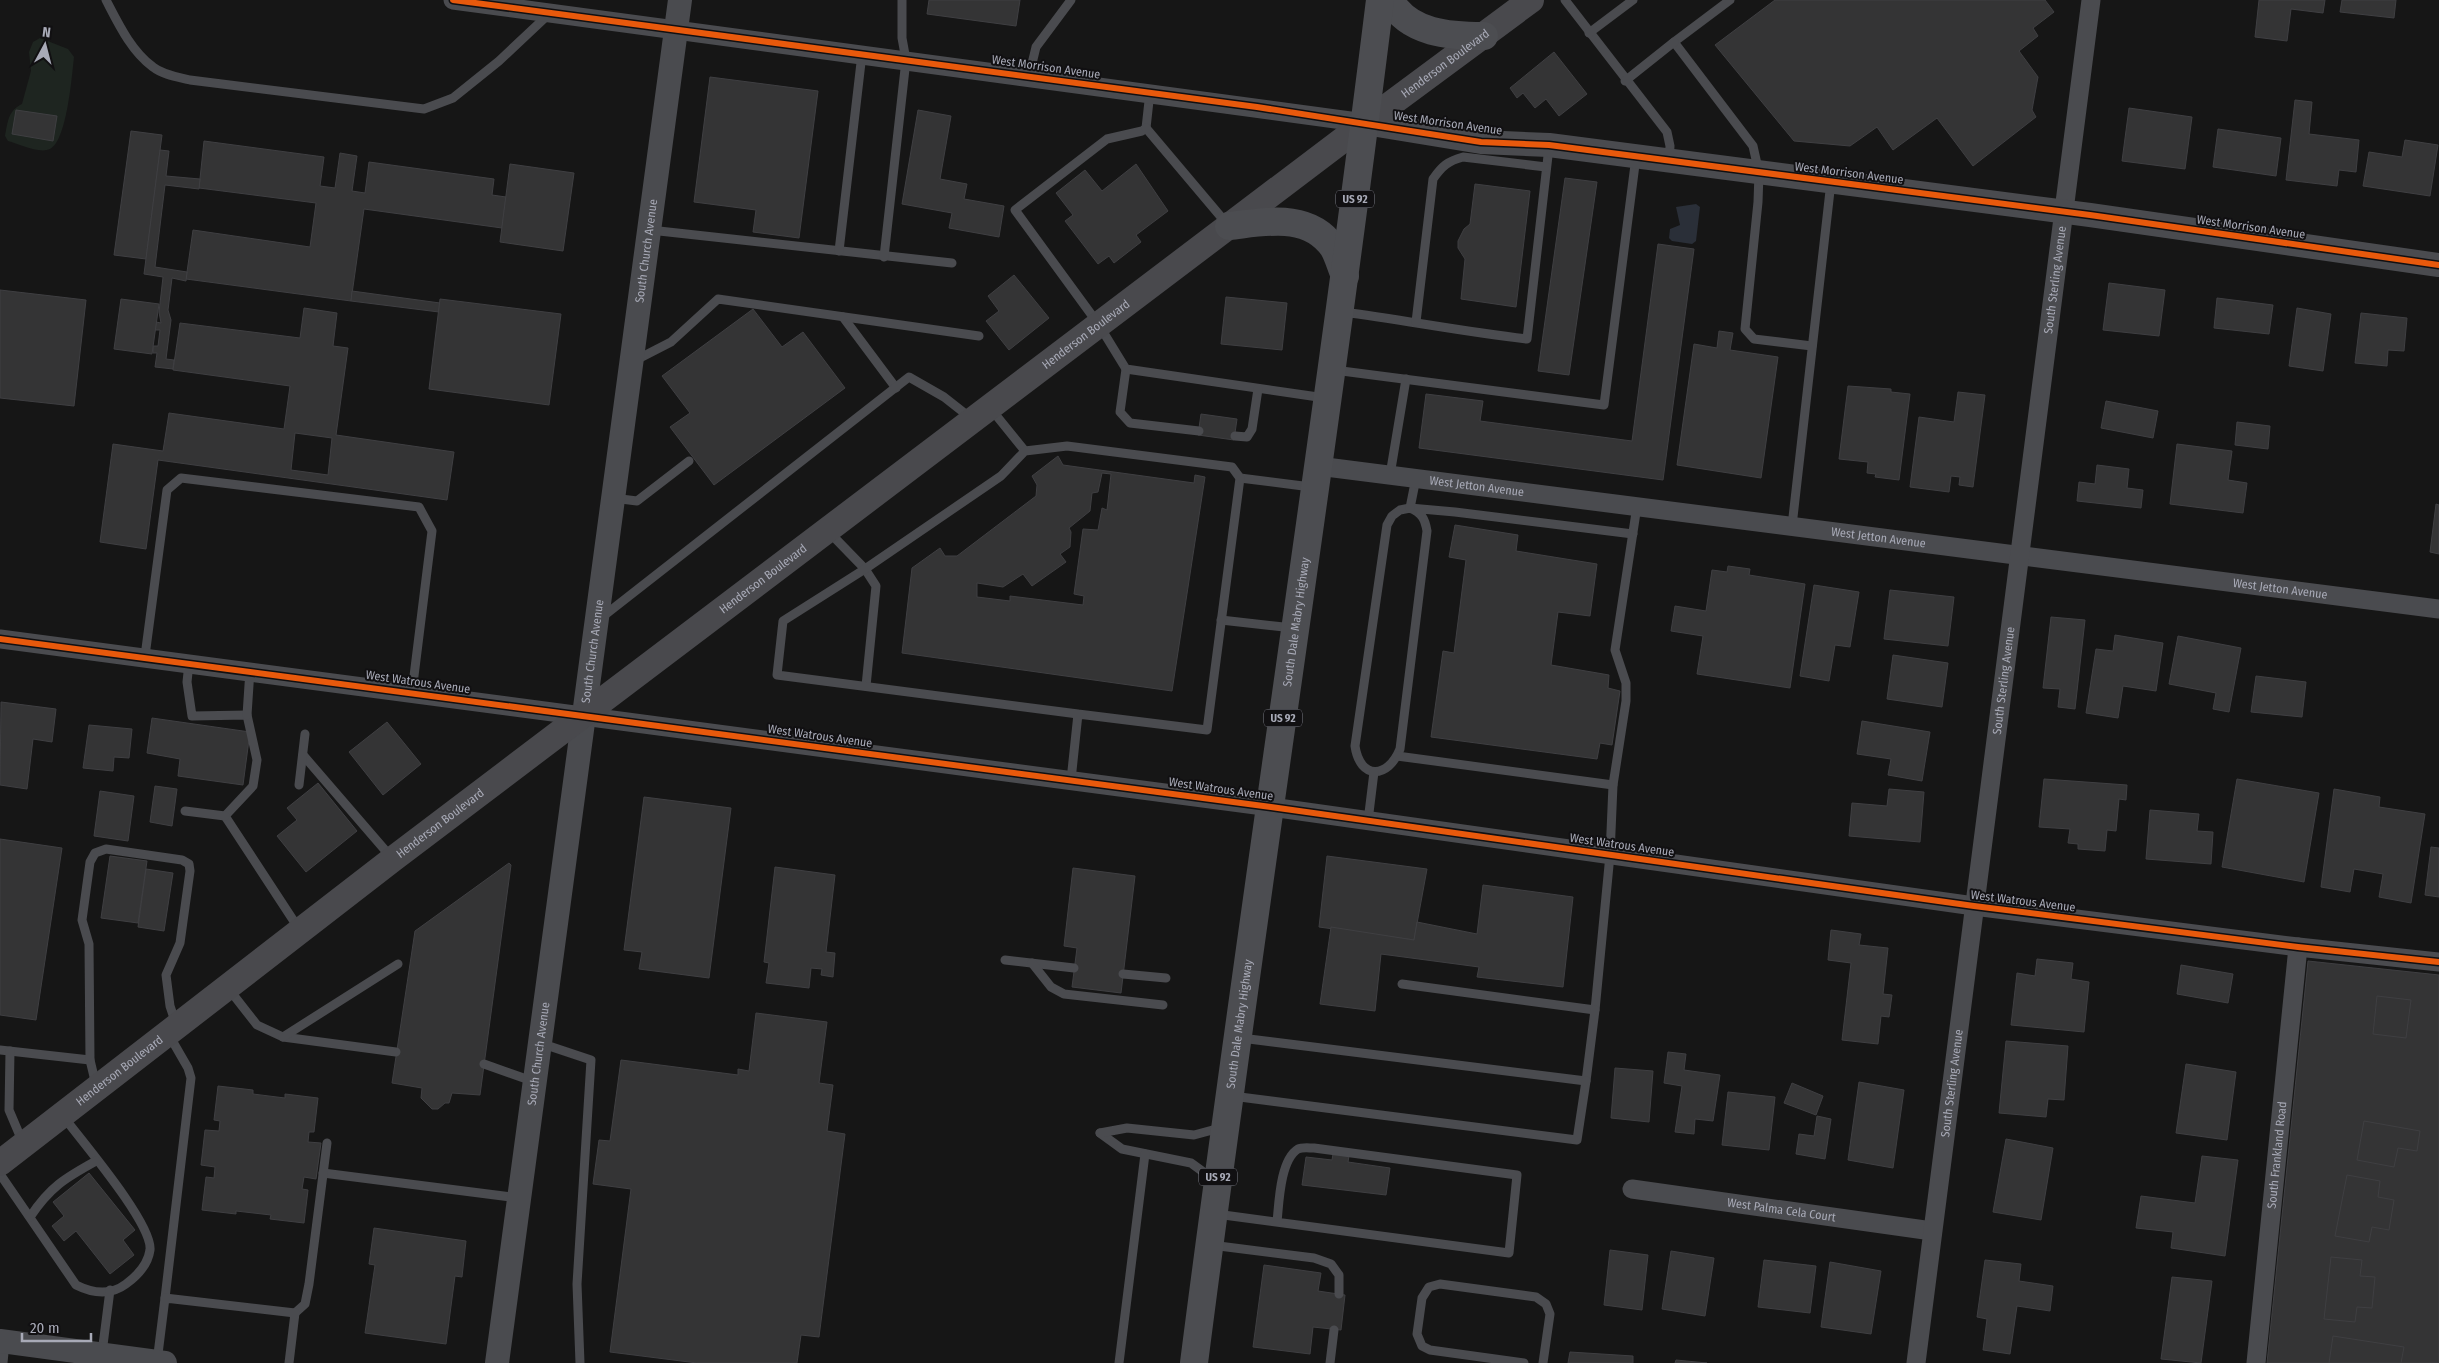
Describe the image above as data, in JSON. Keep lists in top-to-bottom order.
{
  "streets": {
    "main road": ["Henderson Boulevard", "US 92", "South Dale Mabry Highway"],
    "street": [
      "West Morrison Avenue",
      "South Church Avenue",
      "South Sterling Avenue",
      "West Jetton Avenue",
      "West Watrous Avenue",
      "South Frankland Road",
      "West Palma Cela Court"
    ]
  },
  "crossings": [
    ["Henderson Boulevard", "West Morrison Avenue"],
    ["Henderson Boulevard", "South Church Avenue"],
    ["Henderson Boulevard", "South Dale Mabry Highway"],
    ["Henderson Boulevard", "West Watrous Avenue"],
    ["West Morrison Avenue", "South Church Avenue"],
    ["West Morrison Avenue", "South Sterling Avenue"],
    ["West Morrison Avenue", "South Dale Mabry Highway"],
    ["South Church Avenue", "West Watrous Avenue"],
    ["South Sterling Avenue", "West Jetton Avenue"],
    ["South Sterling Avenue", "West Watrous Avenue"],
    ["South Sterling Avenue", "West Palma Cela Court"],
    ["West Jetton Avenue", "South Dale Mabry Highway"],
    ["South Dale Mabry Highway", "West Watrous Avenue"],
    ["West Watrous Avenue", "South Frankland Road"]
  ],
  "scale_bar": "20 m",
  "north": "top"
}
